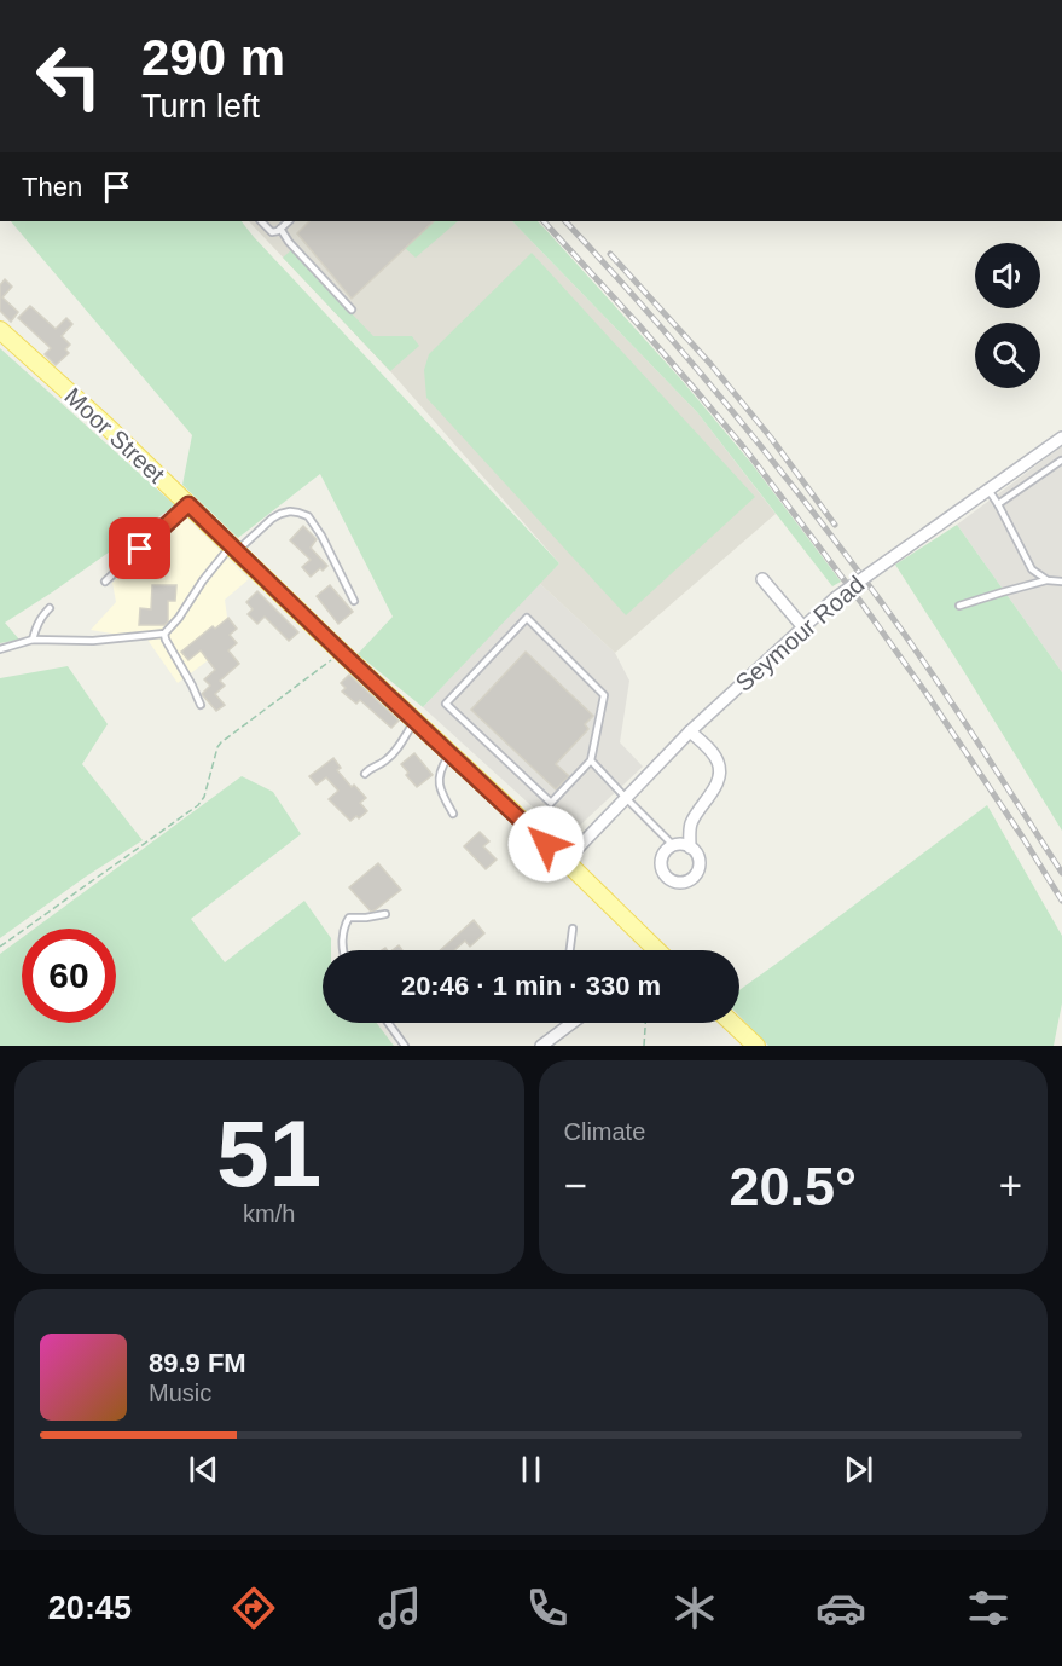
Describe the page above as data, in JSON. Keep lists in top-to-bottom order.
{
  "streets": {
    "main road": ["Moor Street"],
    "street": ["Seymour Road"]
  },
  "crossings": [
    ["Moor Street", "Seymour Road"]
  ],
  "page": {
    "turn": ["290 m", "Turn left"],
    "then": "Then",
    "limit": "60",
    "trip": "20:46 · 1 min · 330 m",
    "tile": [
      ["51", "km/h"],
      "Climate"
    ],
    "heat": ["−", "20.5°", "+"],
    "song": ["89.9 FM", "Music"],
    "tabs": "20:45"
  }
}
